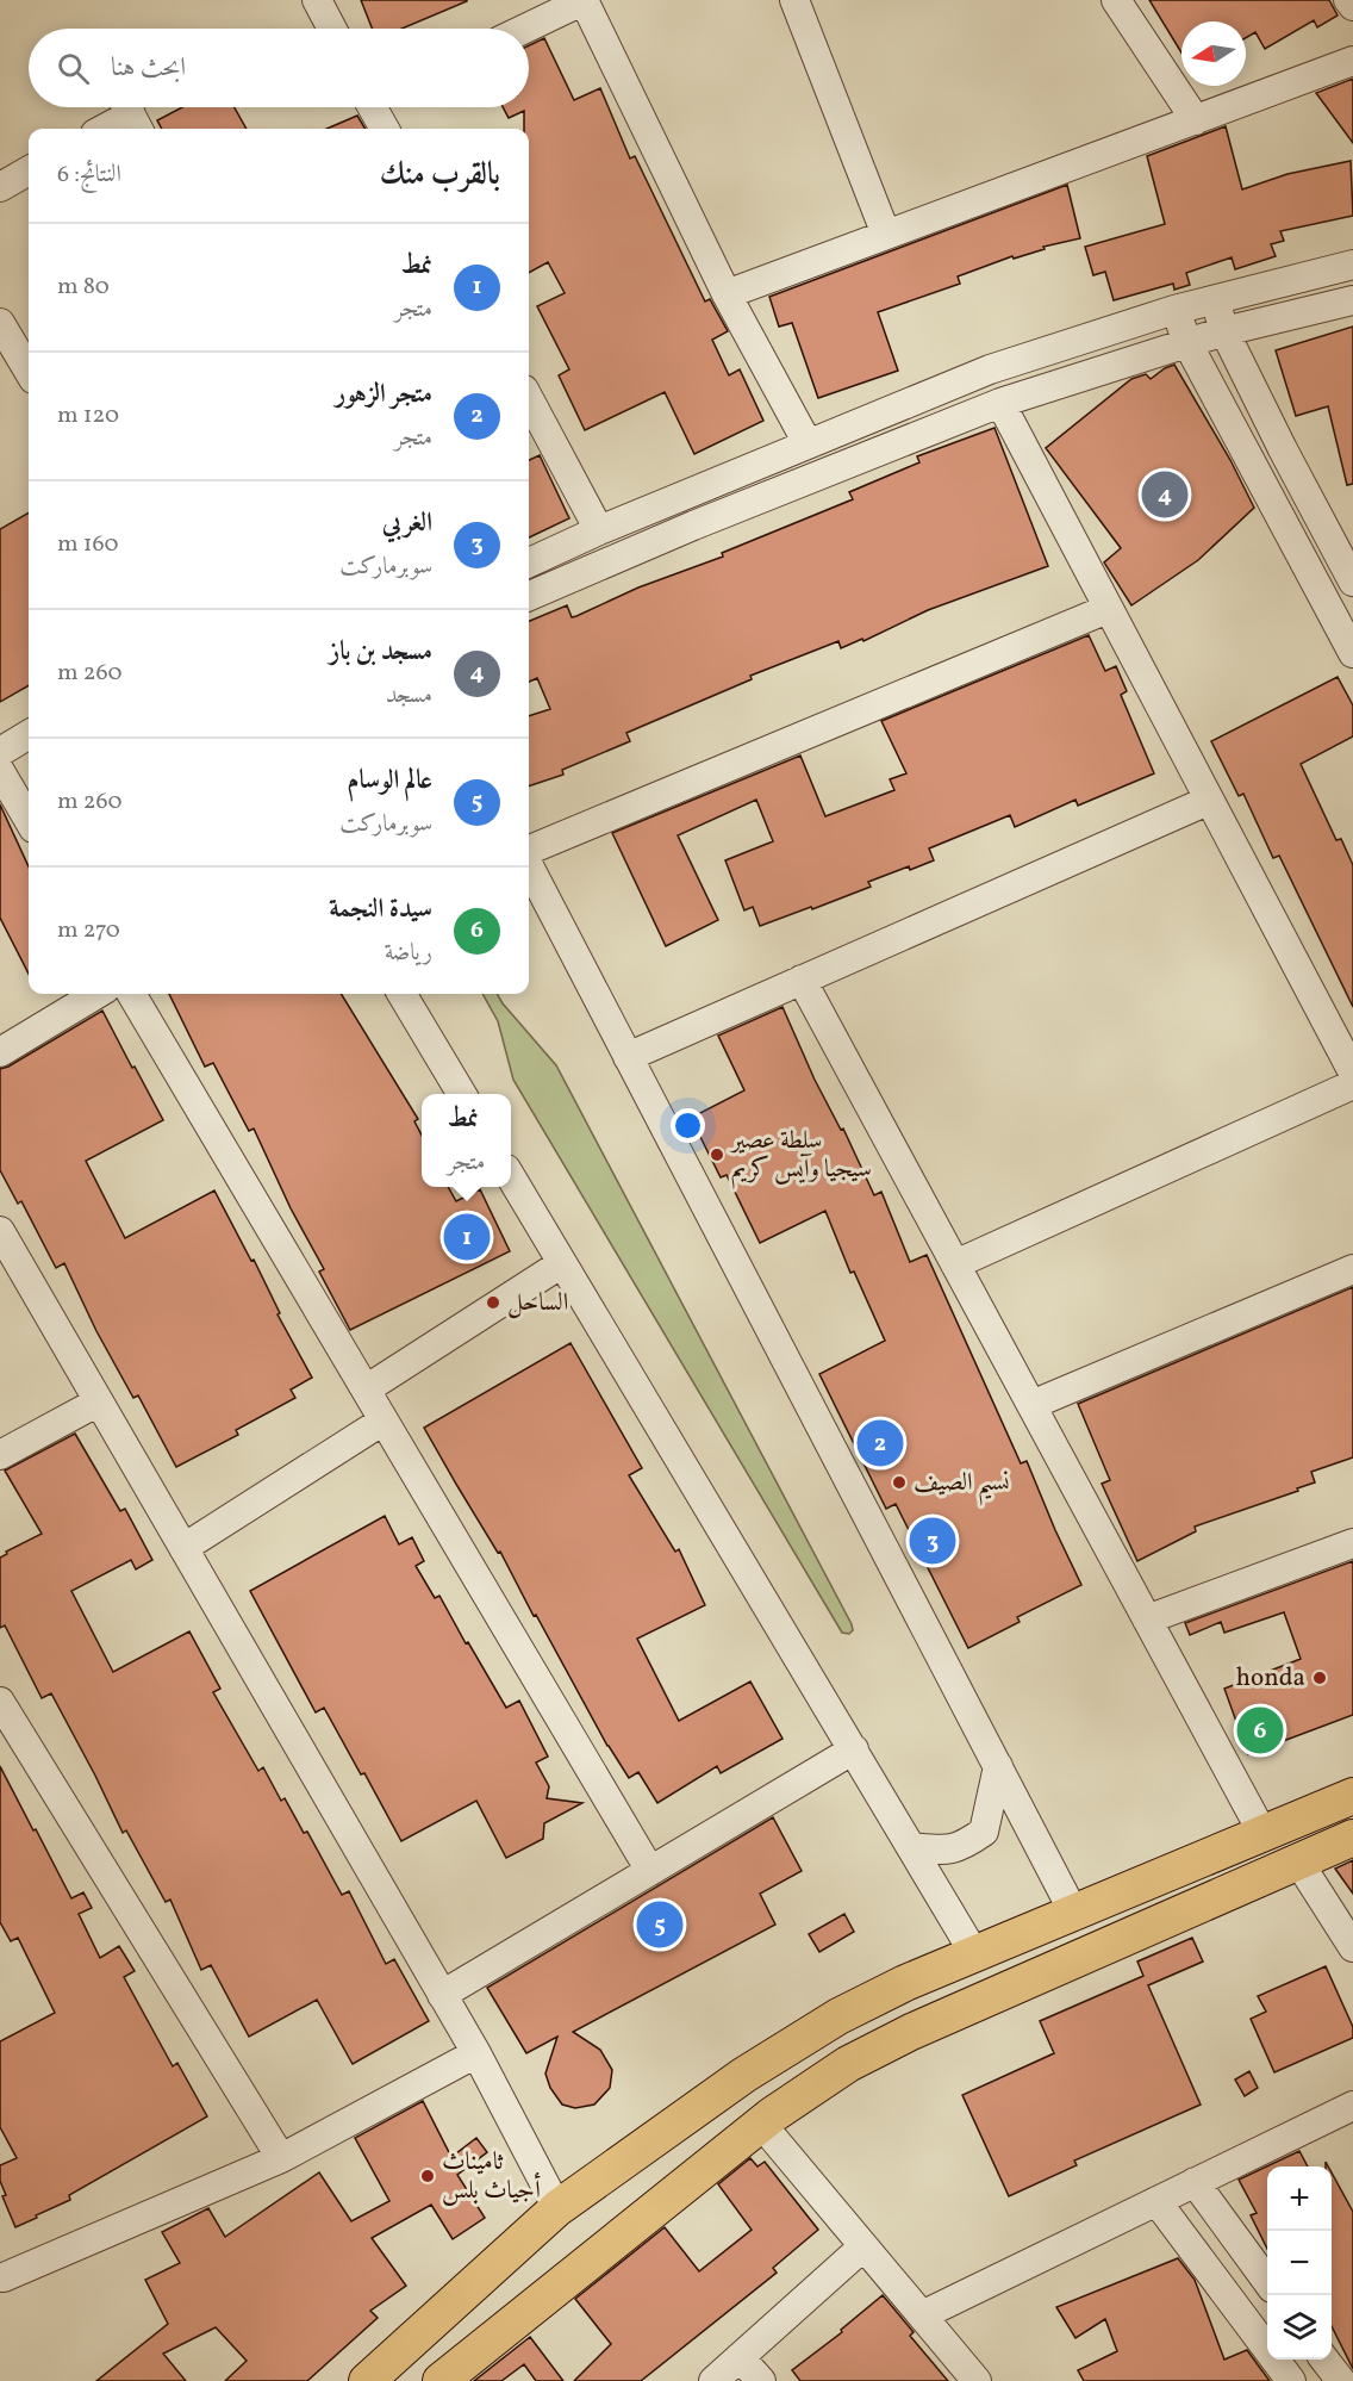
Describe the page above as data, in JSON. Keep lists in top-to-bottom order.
{
  "places": [
    "سلطة عصير سيجيا وآيس كريم",
    "الساحل",
    "نسيم الصيف",
    "honda",
    "ثاميناث أجياث بلس"
  ],
  "north": "left",
  "page": {
    "search": "ابحث هنا",
    "heading": ["بالقرب منك", "النتائج: 6"],
    "list": [
      {
        "mark": "1",
        "name": "نمط",
        "note": "متجر",
        "value": "80 m"
      },
      {
        "mark": "2",
        "name": "متجر الزهور",
        "note": "متجر",
        "value": "120 m"
      },
      {
        "mark": "3",
        "name": "الغربي",
        "note": "سوبرماركت",
        "value": "160 m"
      },
      {
        "mark": "4",
        "name": "مسجد بن باز",
        "note": "مسجد",
        "value": "260 m"
      },
      {
        "mark": "5",
        "name": "عالم الوسام",
        "note": "سوبرماركت",
        "value": "260 m"
      },
      {
        "mark": "6",
        "name": "سيدة النجمة",
        "note": "رياضة",
        "value": "270 m"
      }
    ],
    "pins": [
      "4",
      "1",
      "2",
      "3",
      "6",
      "5"
    ],
    "popup": ["نمط", "متجر"],
    "map_buttons": ["+", "−"]
  }
}
